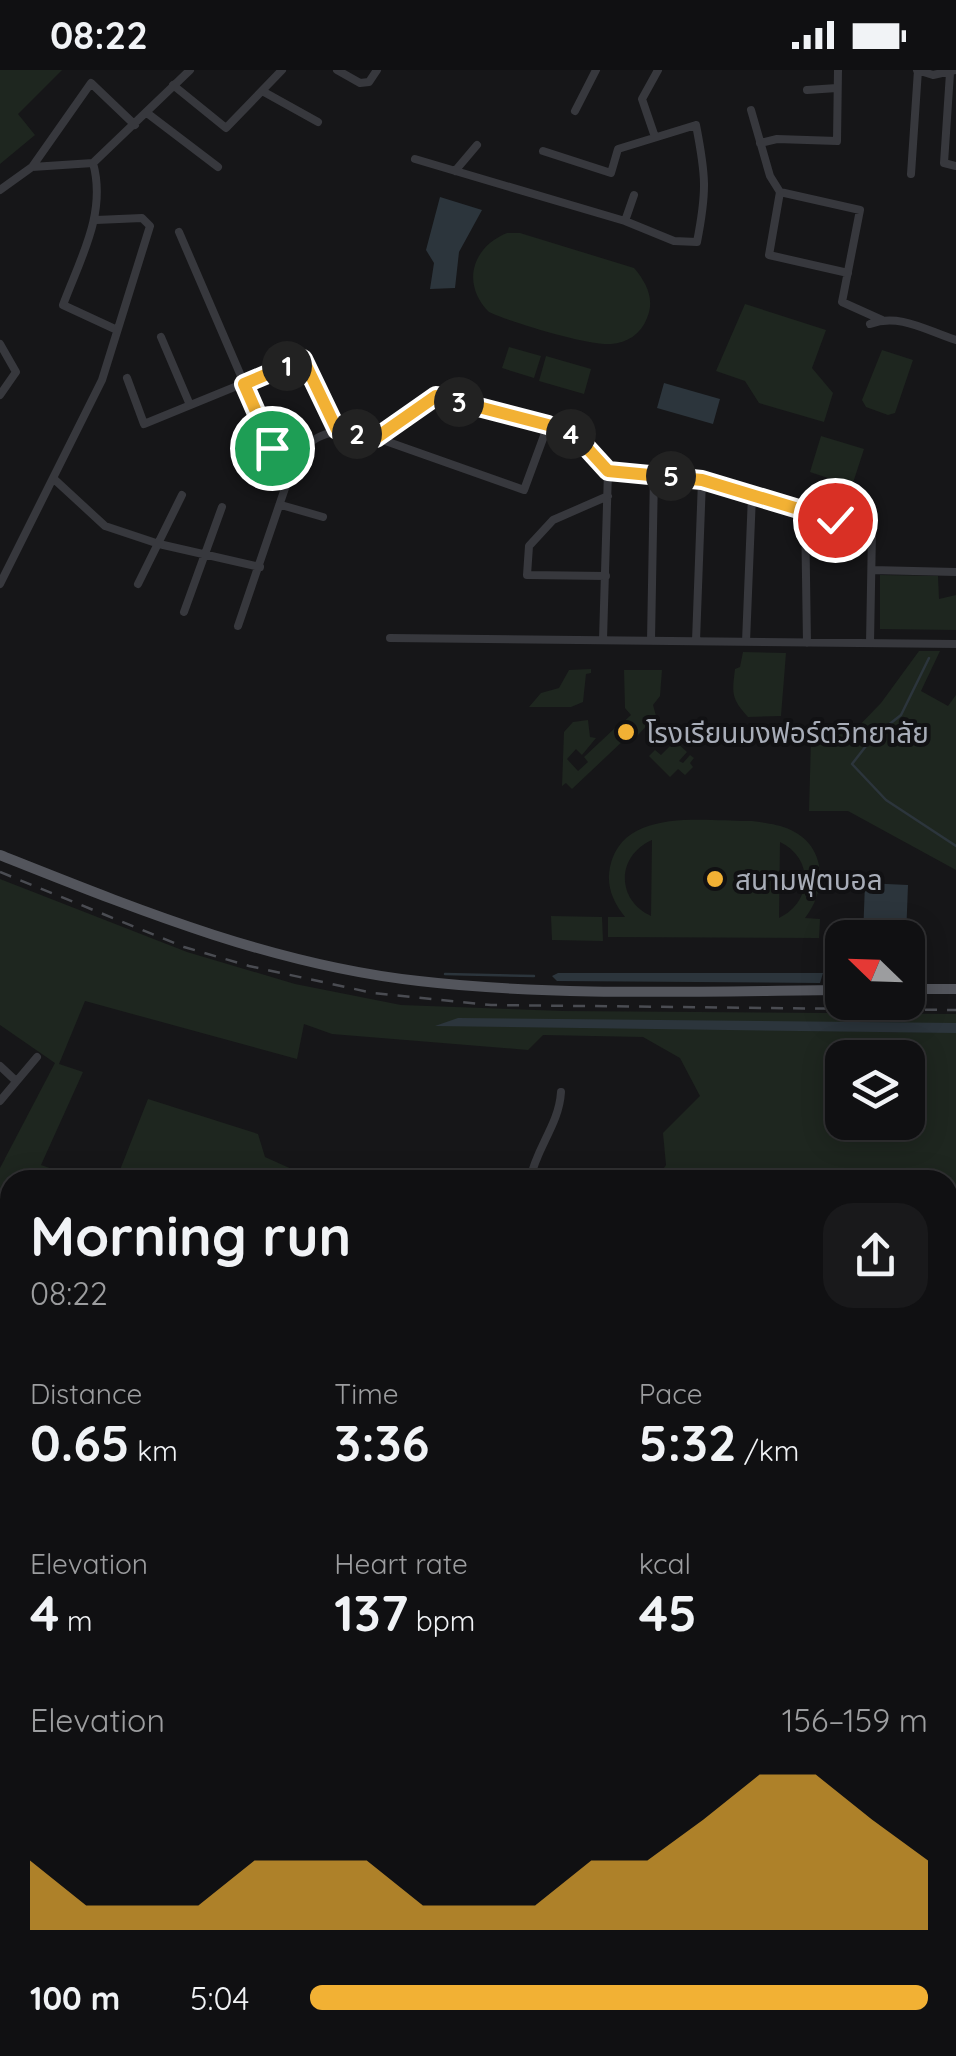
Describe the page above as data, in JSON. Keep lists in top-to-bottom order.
{
  "places": ["โรงเรียนมงฟอร์ตวิทยาลัย", "สนามฟุตบอล"],
  "north": "top left",
  "page": {
    "status": "08:22",
    "pins": [
      "1",
      "3",
      "2",
      "4",
      "5"
    ],
    "heading": ["Morning run", "08:22"],
    "stats": [
      ["Distance", "0.65 km"],
      ["Time", "3:36"],
      ["Pace", "5:32 /km"],
      ["Elevation", "4 m"],
      ["Heart rate", "137 bpm"],
      ["kcal", "45"]
    ],
    "chart": ["Elevation", "156–159 m"],
    "list": [
      {
        "name": "100 m",
        "note": "5:04"
      }
    ]
  }
}
